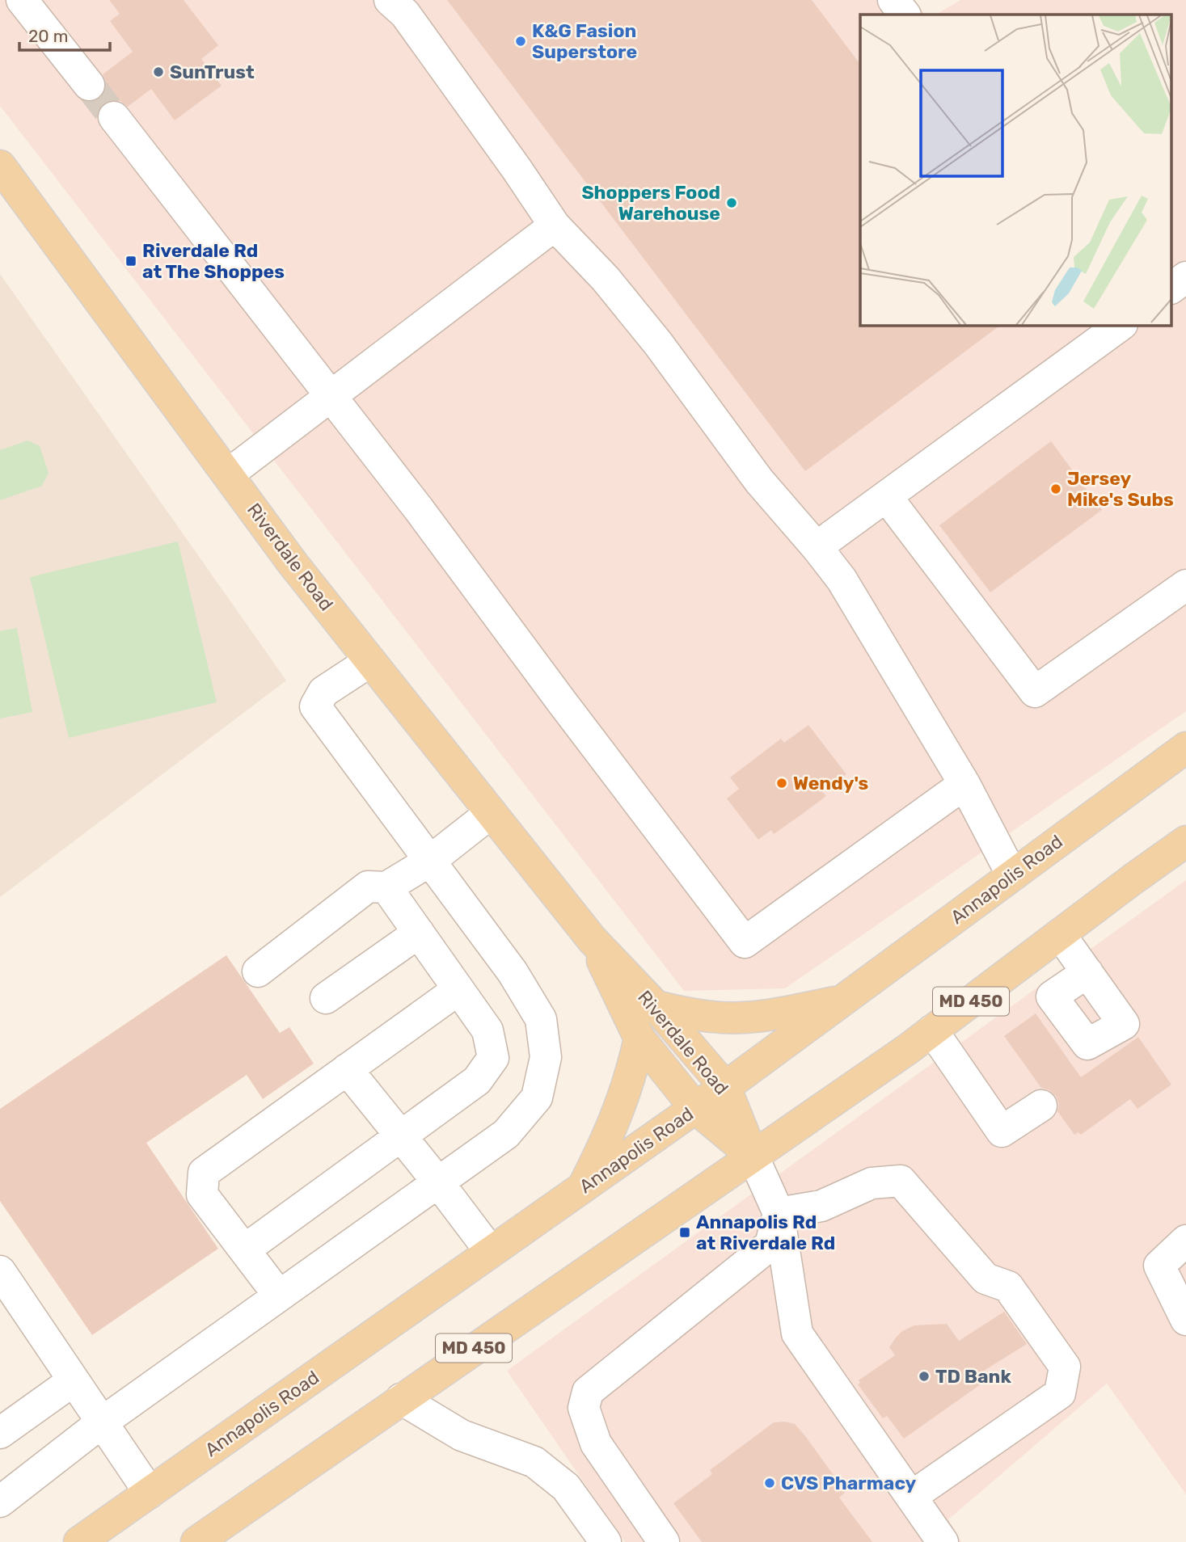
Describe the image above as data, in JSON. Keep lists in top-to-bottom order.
{
  "streets": {
    "main road": ["Riverdale Road", "Annapolis Road", "MD 450"]
  },
  "crossings": [
    ["Riverdale Road", "Annapolis Road"],
    ["Riverdale Road", "MD 450"]
  ],
  "places": {
    "other": [
      "K&G Fasion Superstore",
      "SunTrust",
      "Shoppers Food Warehouse",
      "Jersey Mike's Subs",
      "Wendy's",
      "TD Bank",
      "CVS Pharmacy"
    ],
    "transit": ["Riverdale Rd at The Shoppes", "Annapolis Rd at Riverdale Rd"]
  },
  "scale_bar": "20 m"
}
